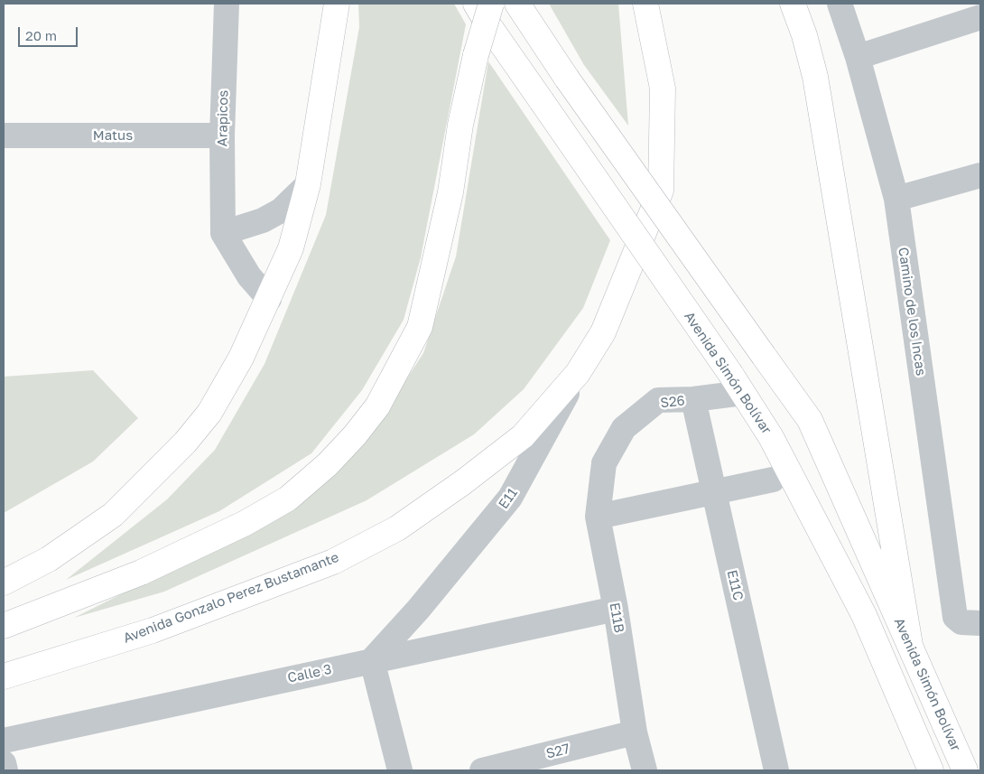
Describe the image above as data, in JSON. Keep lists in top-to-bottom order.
{
  "streets": {
    "main road": ["Avenida Simón Bolívar", "Avenida Gonzalo Perez Bustamante"],
    "street": [
      "Arapicos",
      "Matus",
      "Camino de los Incas",
      "S26",
      "E11",
      "E11C",
      "E11B",
      "Calle 3",
      "S27"
    ]
  },
  "crossings": [
    ["Arapicos", "Matus"],
    ["Avenida Simón Bolívar", "S26"],
    ["S26", "E11C"],
    ["S26", "E11B"],
    ["E11", "Avenida Gonzalo Perez Bustamante"],
    ["E11", "Calle 3"],
    ["E11B", "Calle 3"],
    ["E11B", "S27"]
  ],
  "scale_bar": "20 m"
}
